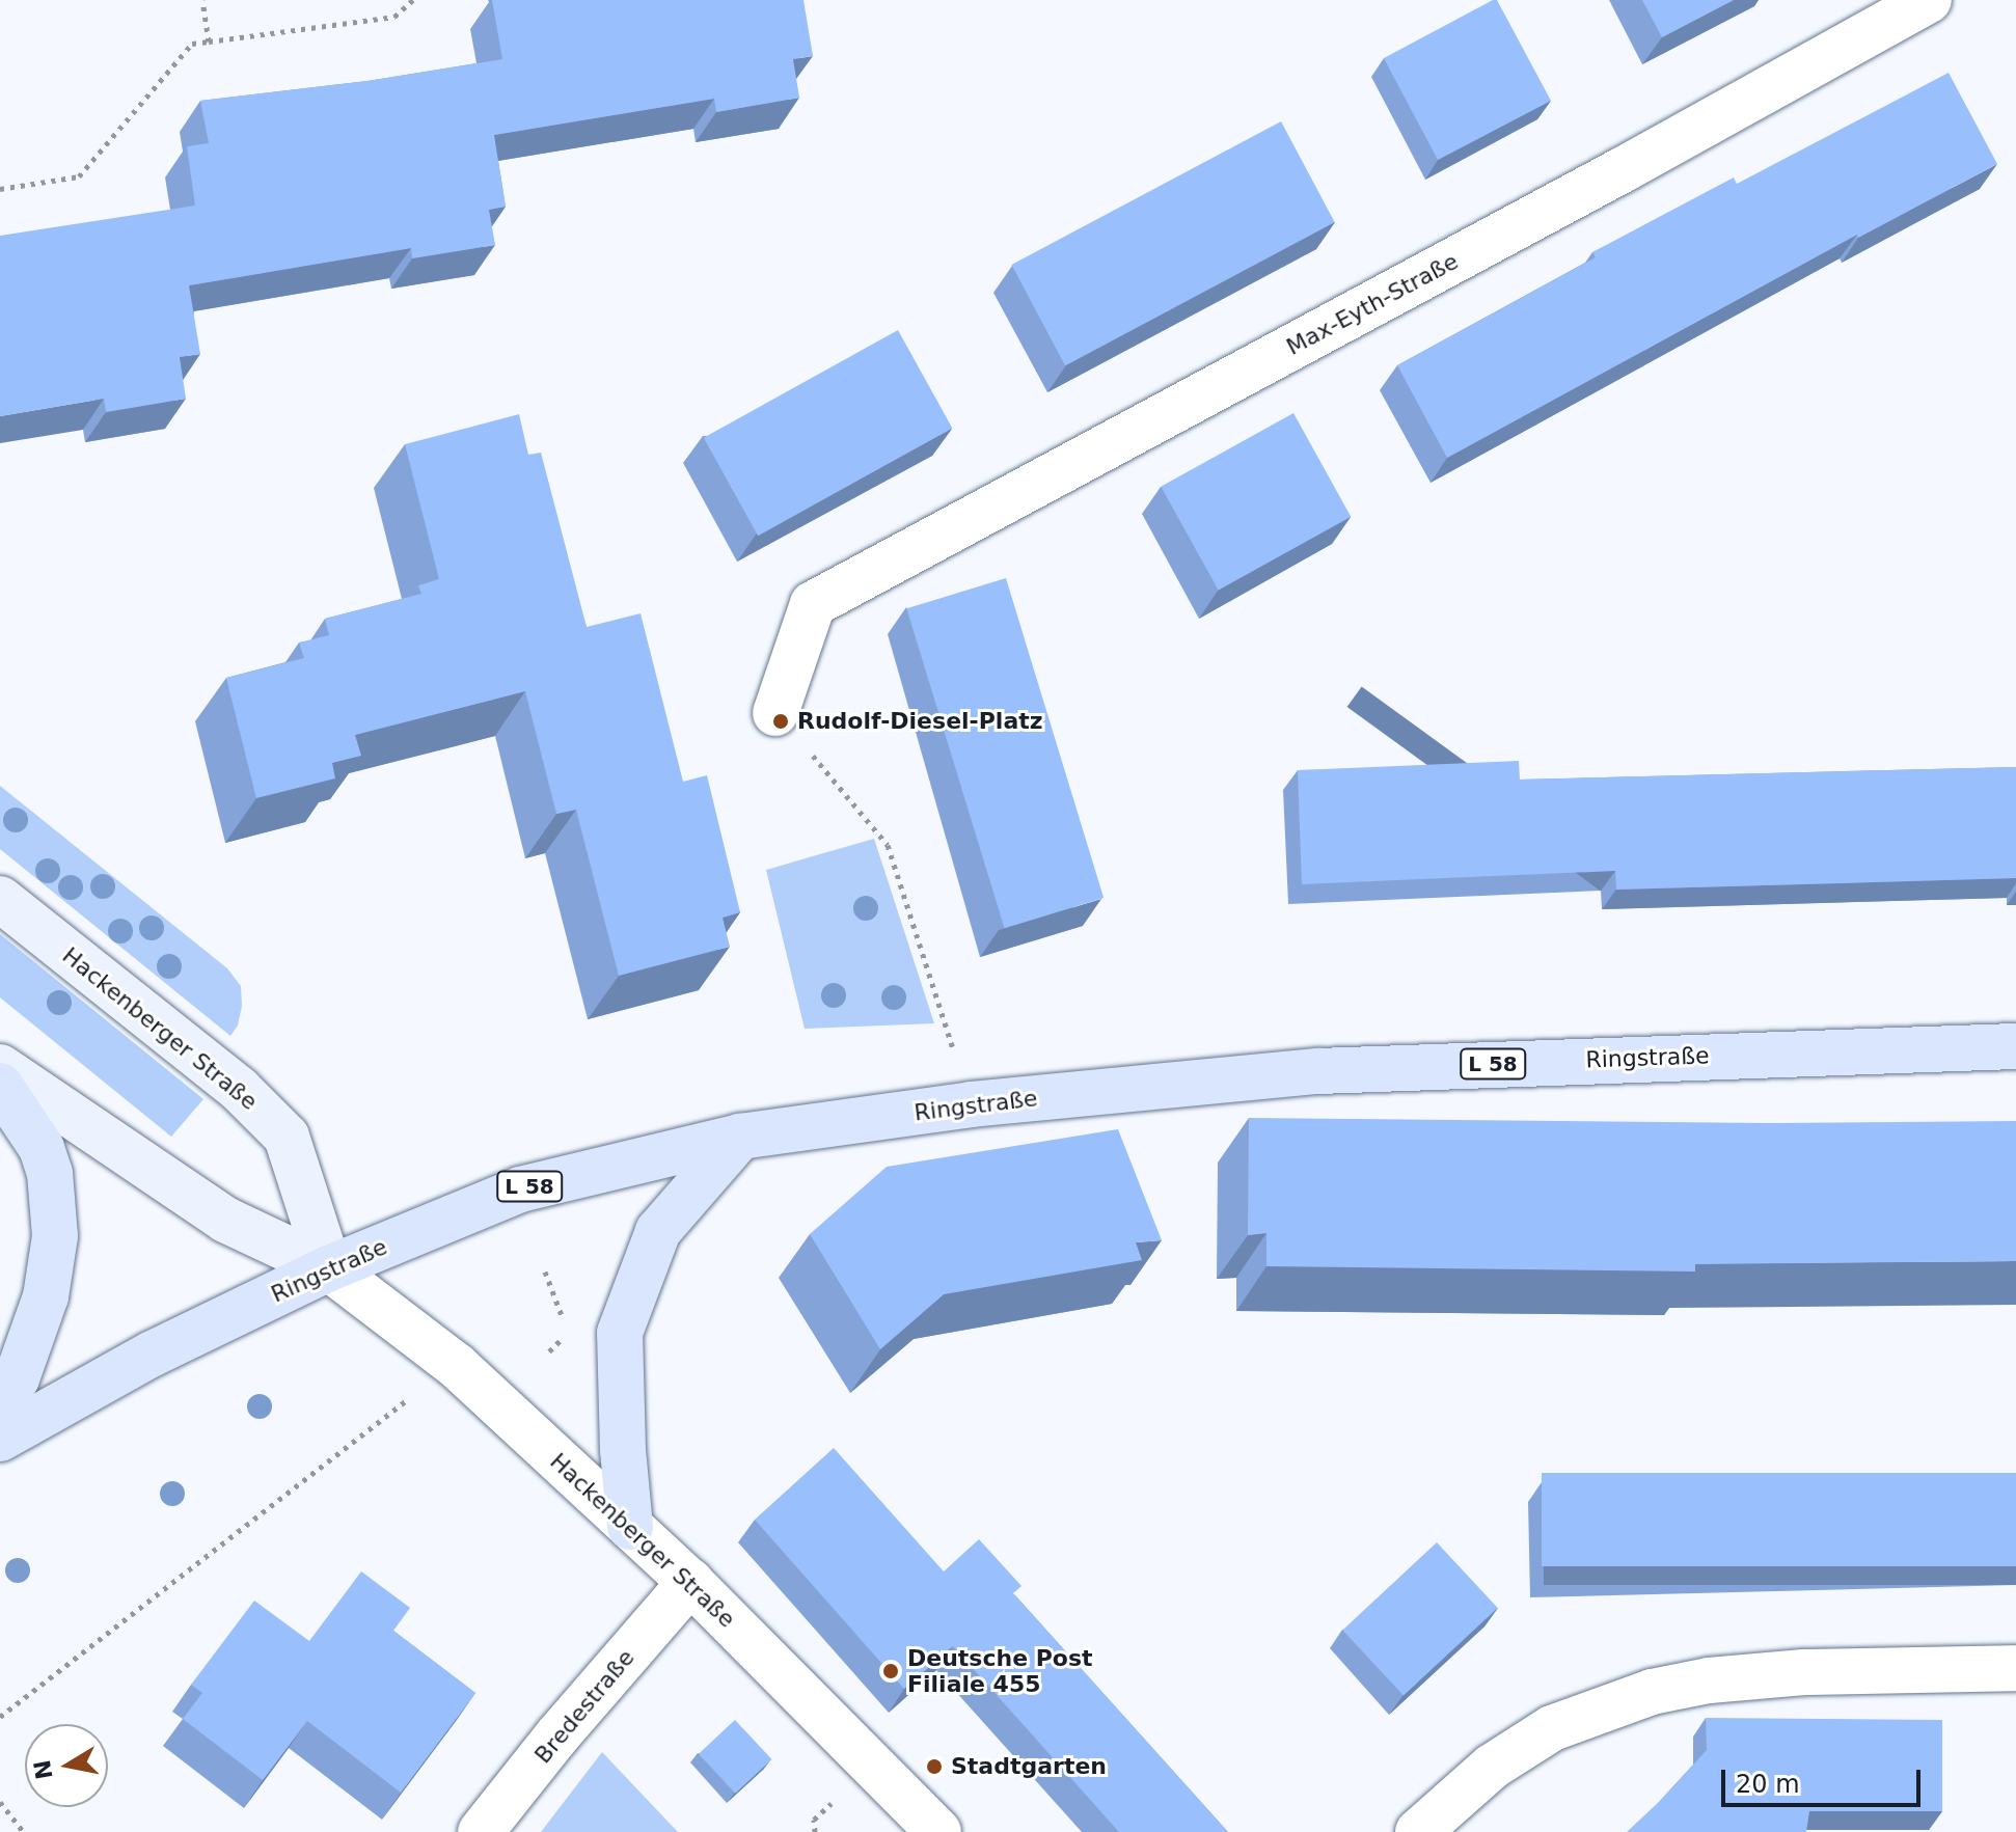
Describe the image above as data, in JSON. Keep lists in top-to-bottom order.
{
  "streets": {
    "main road": ["Ringstraße", "L 58"],
    "street": ["Max-Eyth-Straße", "Hackenberger Straße", "Bredestraße"]
  },
  "crossings": [
    ["Hackenberger Straße", "Ringstraße"],
    ["Hackenberger Straße", "Bredestraße"]
  ],
  "places": ["Rudolf-Diesel-Platz", "Deutsche Post Filiale 455", "Stadtgarten"],
  "scale_bar": "20 m",
  "north": "left"
}
